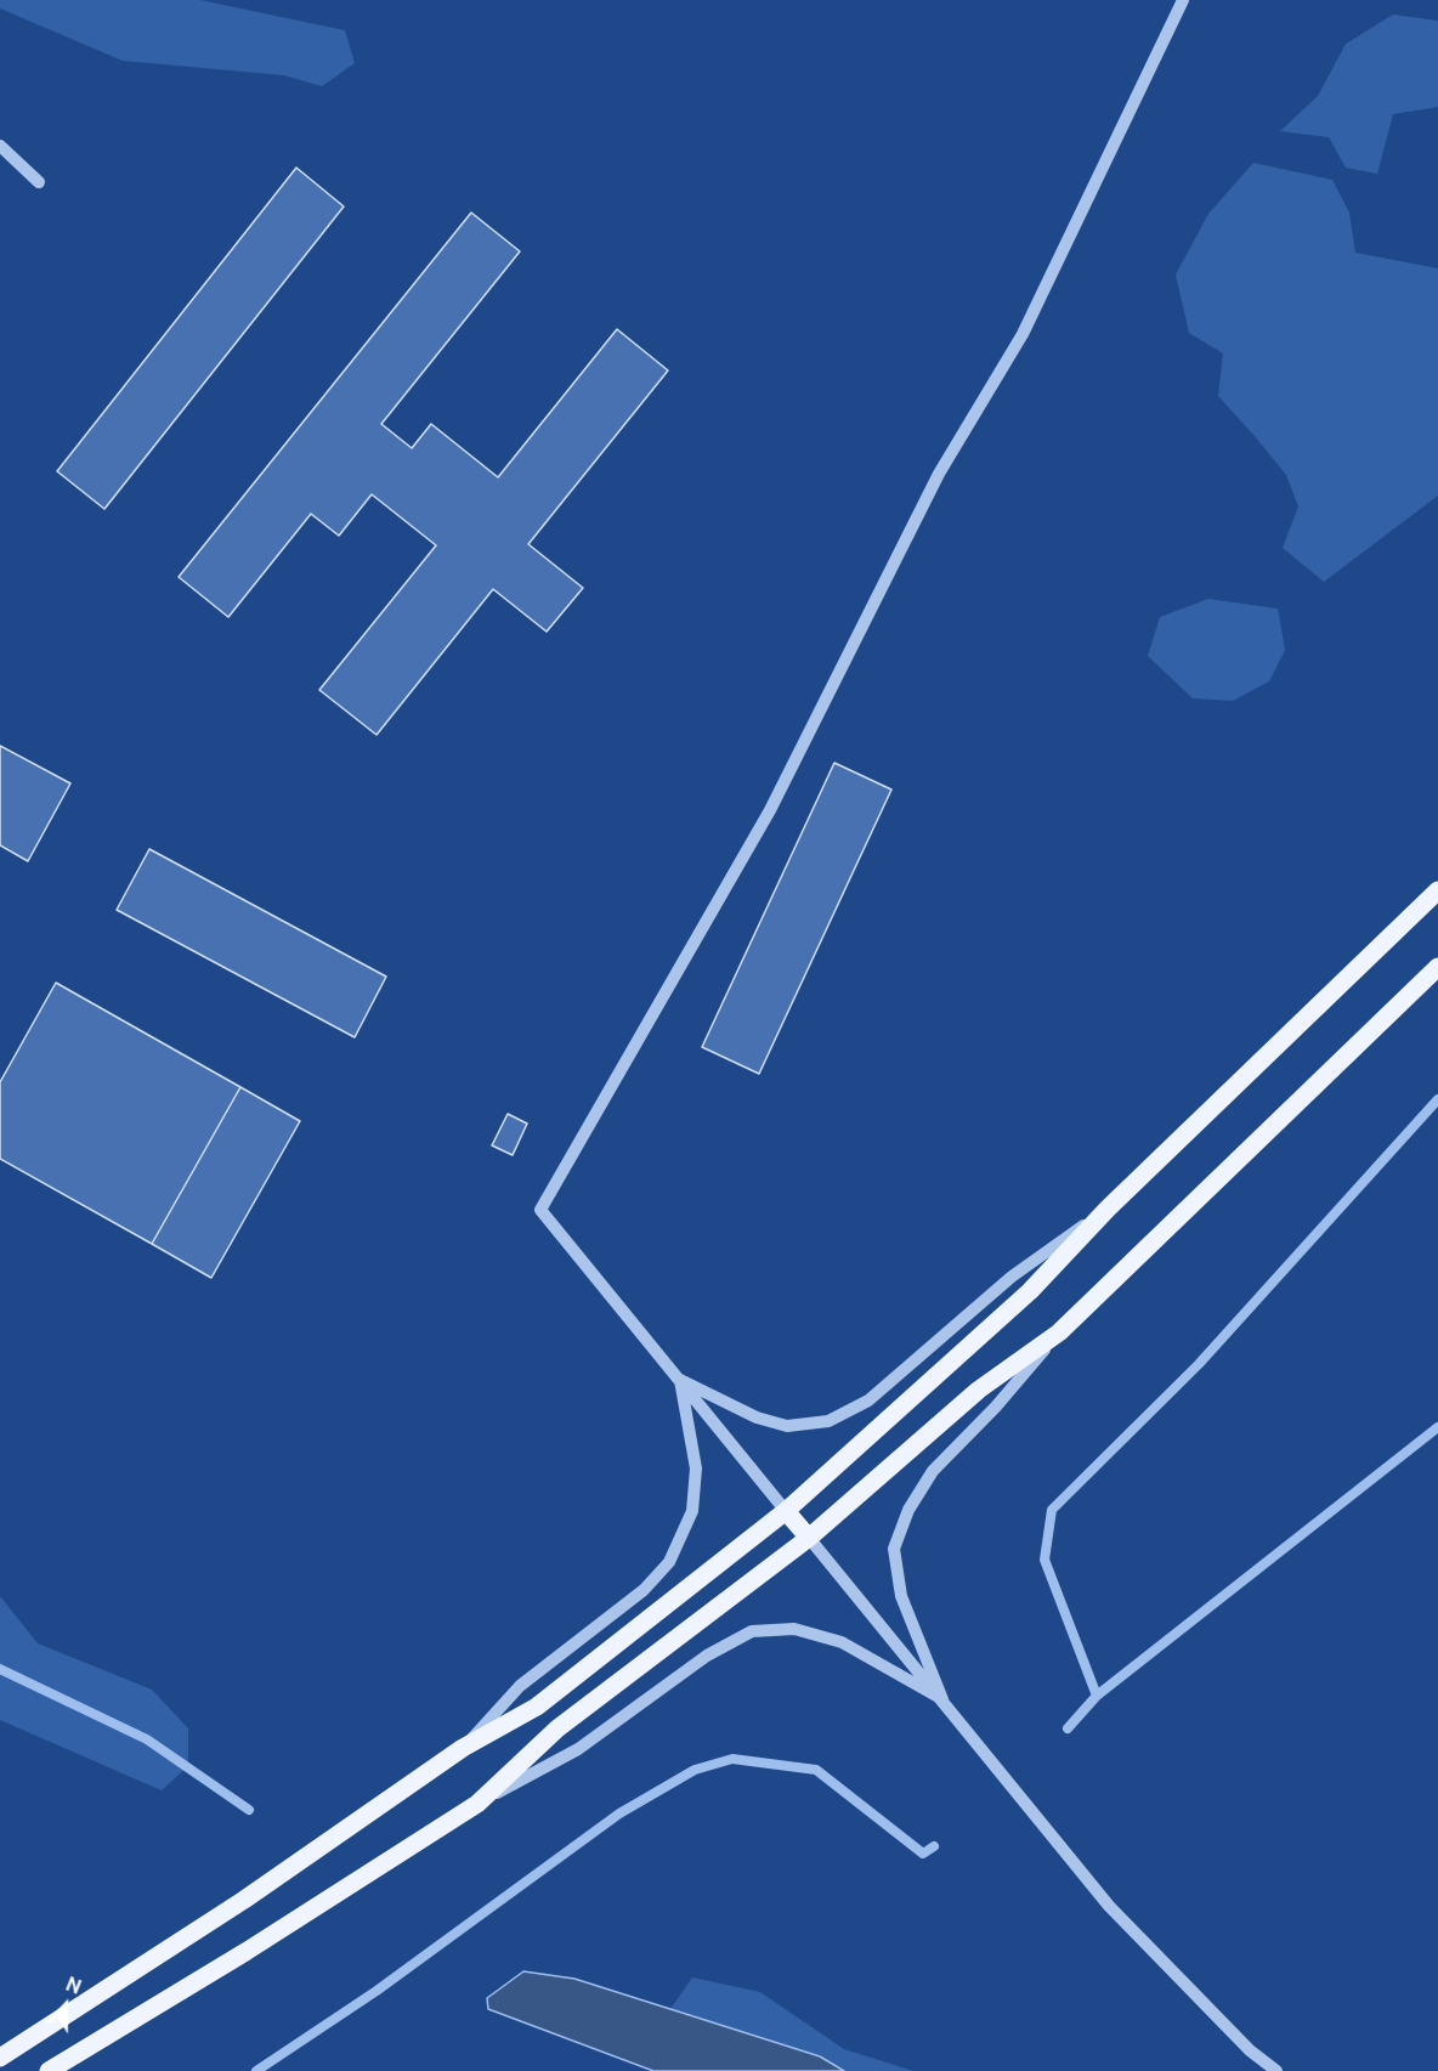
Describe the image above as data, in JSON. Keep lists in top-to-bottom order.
{
  "north": "top"
}
